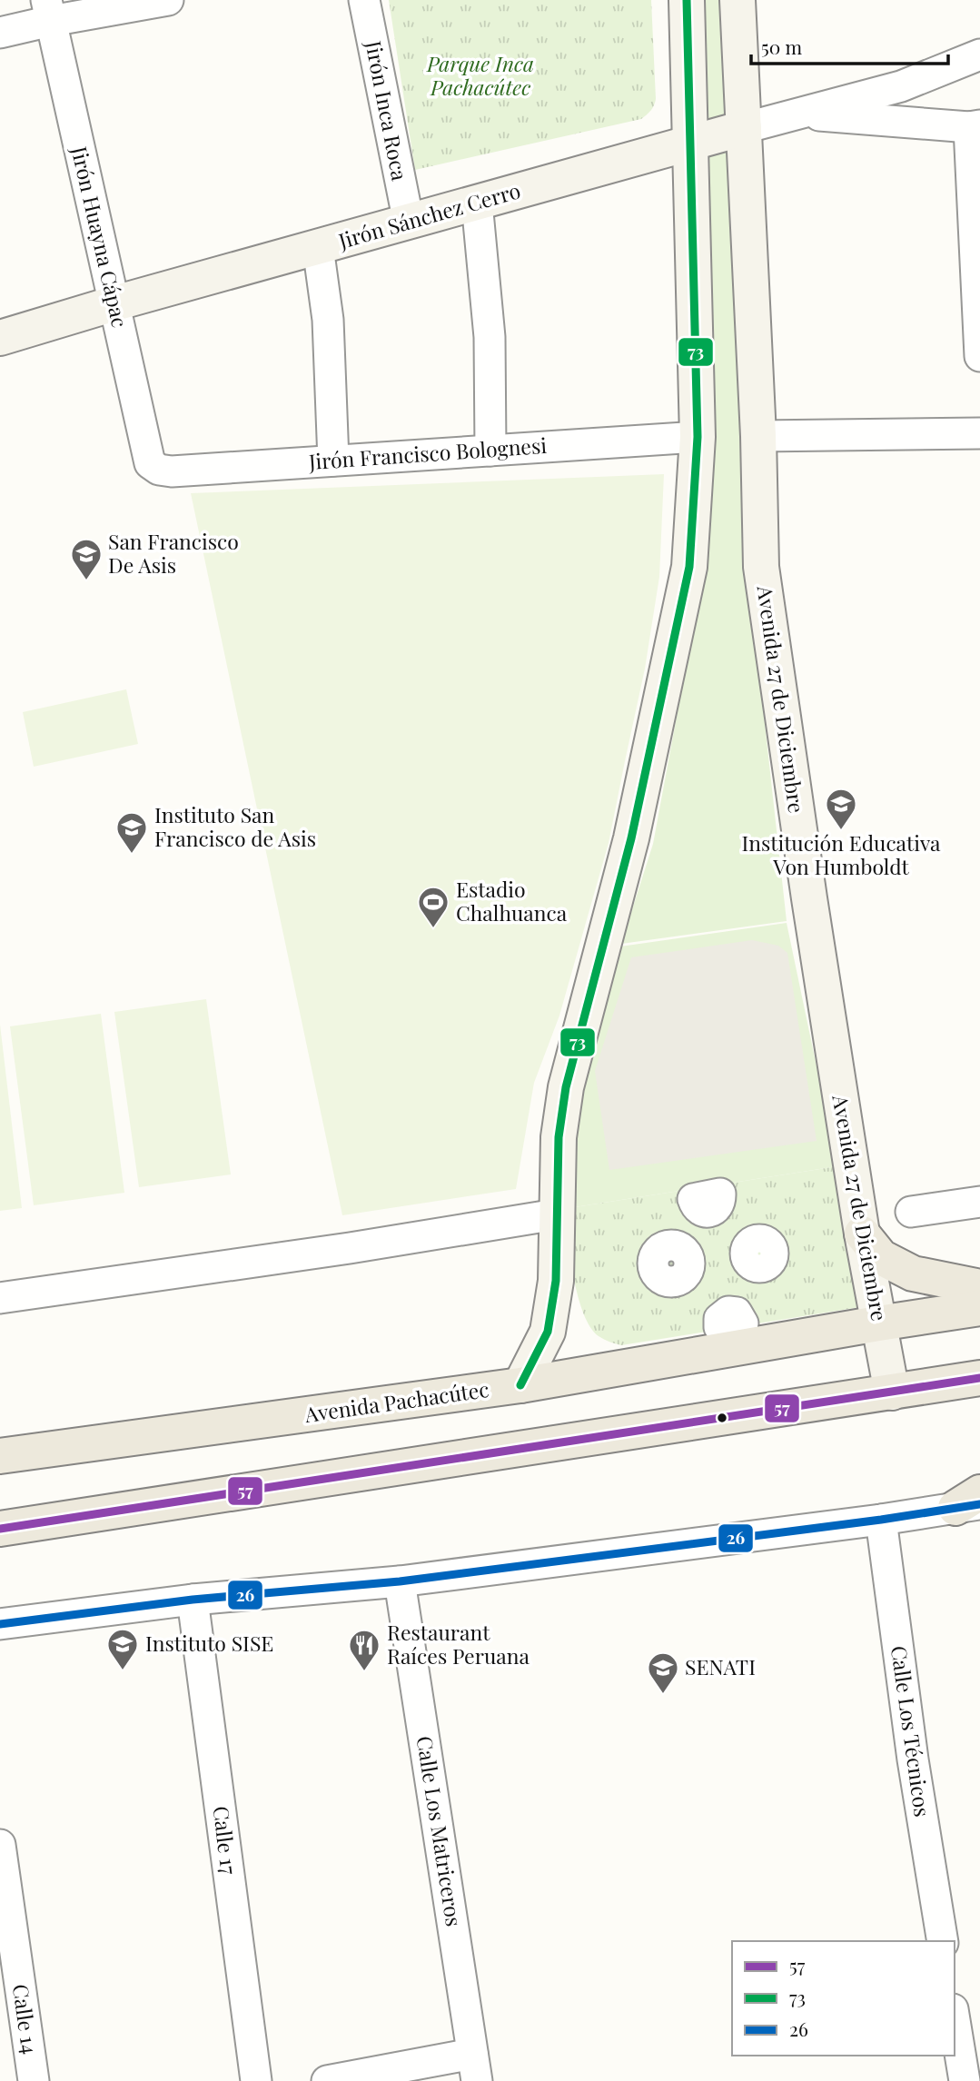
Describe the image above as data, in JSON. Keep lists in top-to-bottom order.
{
  "streets": {
    "main road": ["Avenida Pachacútec"],
    "street": [
      "Jirón Inca Roca",
      "Jirón Sánchez Cerro",
      "Jirón Huayna Cápac",
      "Jirón Francisco Bolognesi",
      "Avenida 27 de Diciembre",
      "Calle Los Técnicos",
      "Calle Los Matriceros",
      "Calle 17",
      "Calle 14"
    ]
  },
  "crossings": [
    ["Jirón Inca Roca", "Jirón Sánchez Cerro"],
    ["Jirón Sánchez Cerro", "Jirón Huayna Cápac"],
    ["Jirón Sánchez Cerro", "Avenida 27 de Diciembre"],
    ["Jirón Huayna Cápac", "Jirón Francisco Bolognesi"],
    ["Avenida 27 de Diciembre", "Avenida Pachacútec"]
  ],
  "parks": ["Parque Inca Pachacútec"],
  "places": {
    "school or university": [
      "San Francisco De Asis",
      "Institución Educativa Von Humboldt",
      "Instituto San Francisco de Asis",
      "Instituto SISE",
      "SENATI"
    ],
    "sports": ["Estadio Chalhuanca"],
    "restaurant": ["Restaurant Raíces Peruana"]
  },
  "lines": ["transit line 73", "transit line 57", "transit line 26"],
  "legend": ["57", "73", "26"],
  "scale_bar": "50 m"
}
